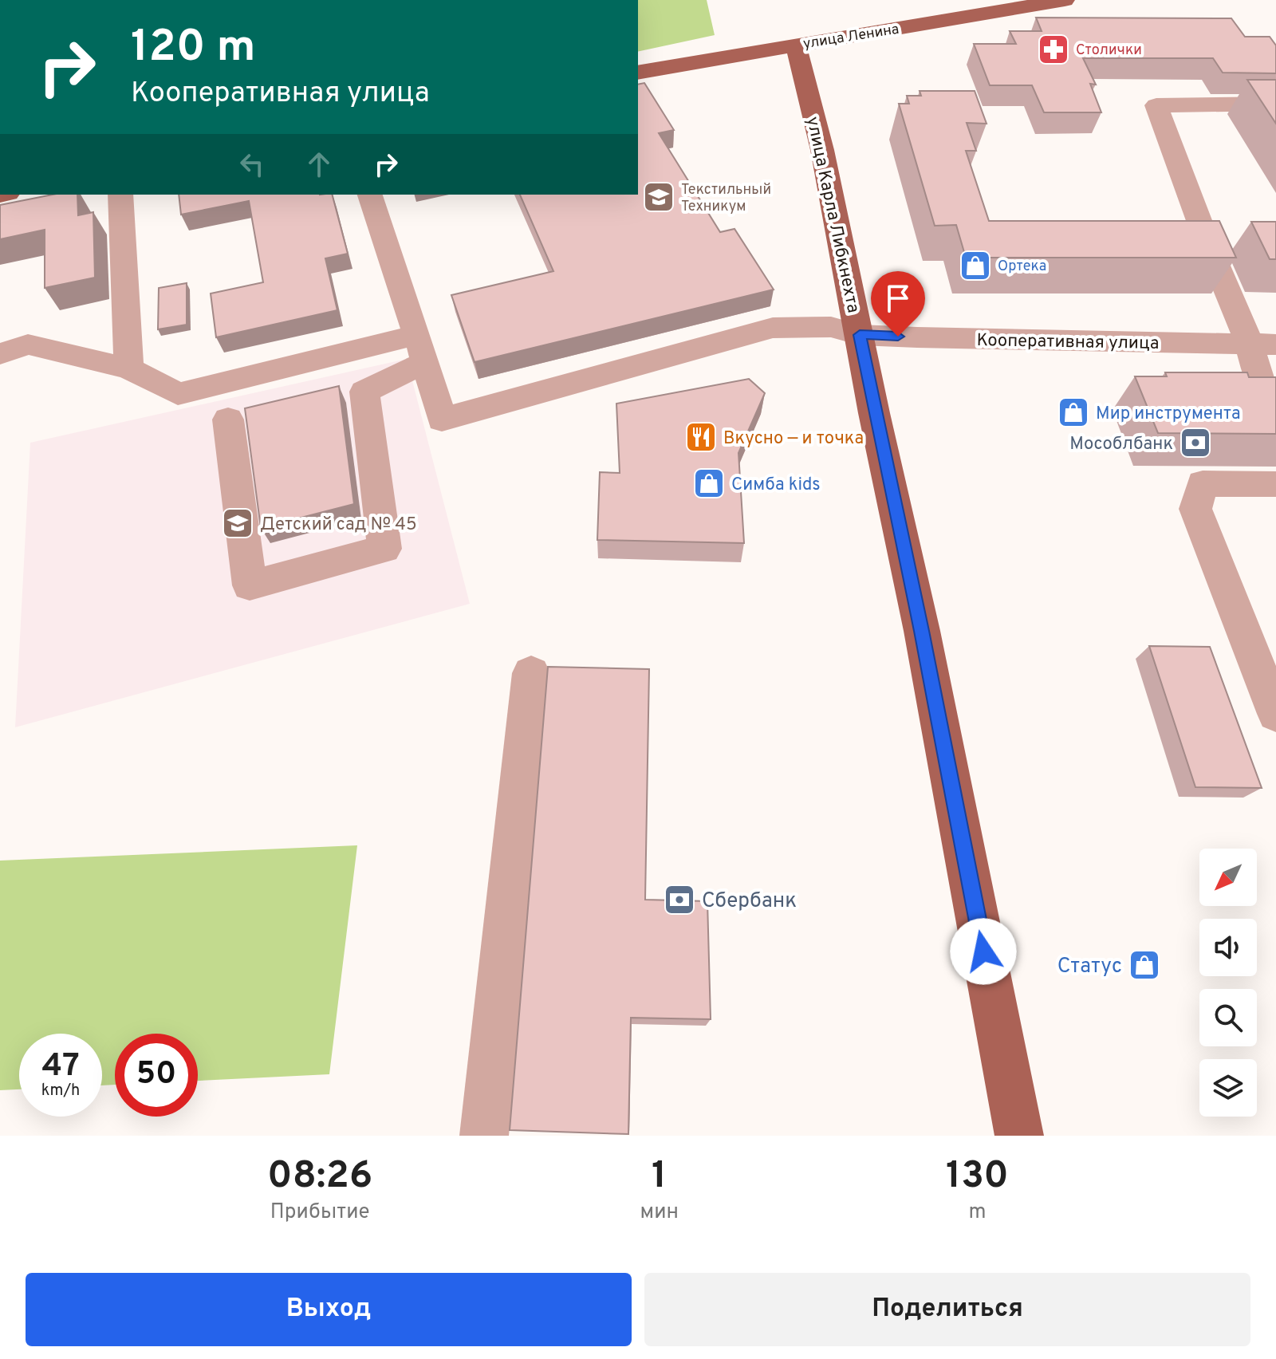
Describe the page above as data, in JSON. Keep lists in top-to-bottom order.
{
  "streets": {
    "main road": ["улица Ленина", "улица Карла Либкнехта"],
    "street": ["Кооперативная улица"]
  },
  "crossings": [
    ["улица Ленина", "улица Карла Либкнехта"],
    ["улица Карла Либкнехта", "Кооперативная улица"]
  ],
  "places": {
    "pharmacy": ["Столички"],
    "school or university": ["Текстильный Техникум", "Детский сад № 45"],
    "shop": [
      "Ортека",
      "Мир инструмента",
      "Симба kids",
      "Статус"
    ],
    "restaurant": ["Вкусно — и точка"],
    "bank": ["Мособлбанк", "Сбербанк"]
  },
  "north": "bottom left",
  "page": {
    "turn": ["120 m", "Кооперативная улица"],
    "speed": "47 km/h",
    "limit": "50",
    "eta": [
      "08:26",
      "Прибытие",
      "1",
      "мин",
      "130",
      "m"
    ],
    "buttons": ["Выход", "Поделиться"]
  }
}
